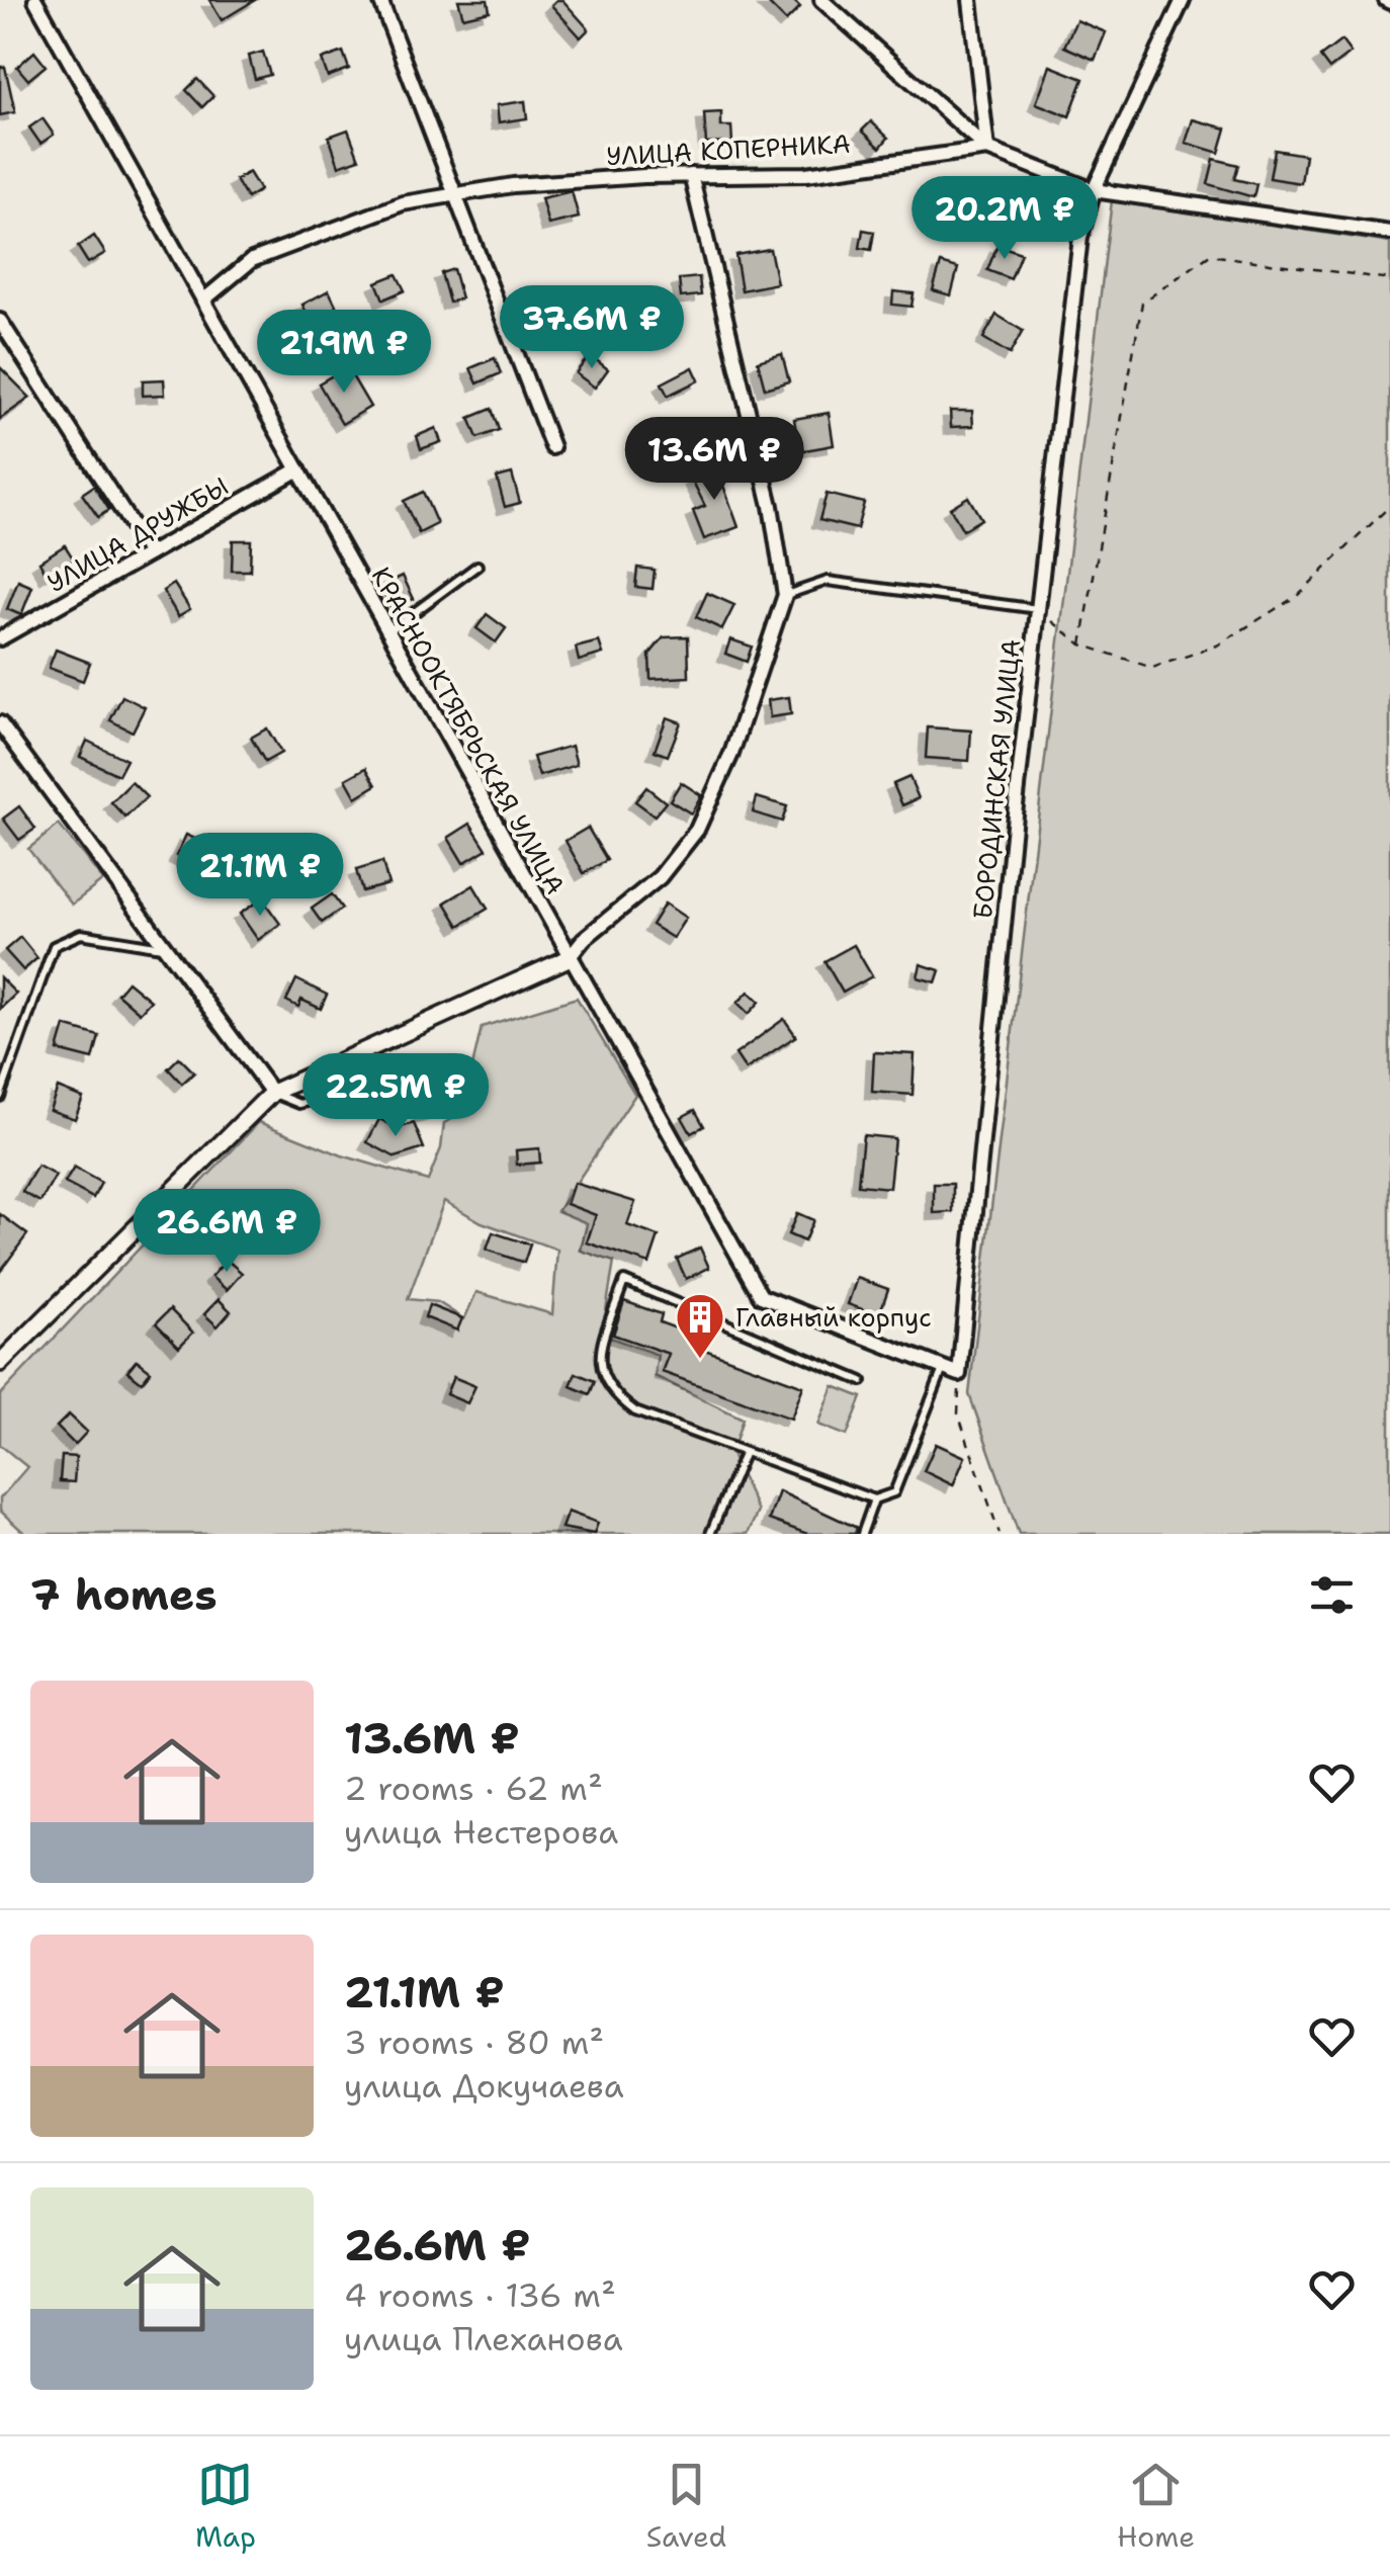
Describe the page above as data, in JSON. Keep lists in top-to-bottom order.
{
  "streets": {
    "street": [
      "УЛИЦА КОПЕРНИКА",
      "УЛИЦА ДРУЖБЫ",
      "КРАСНООКТЯБРЬСКАЯ УЛИЦА",
      "БОРОДИНСКАЯ УЛИЦА"
    ]
  },
  "crossings": [
    ["УЛИЦА КОПЕРНИКА", "КРАСНООКТЯБРЬСКАЯ УЛИЦА"],
    ["УЛИЦА КОПЕРНИКА", "БОРОДИНСКАЯ УЛИЦА"],
    ["УЛИЦА ДРУЖБЫ", "КРАСНООКТЯБРЬСКАЯ УЛИЦА"],
    ["КРАСНООКТЯБРЬСКАЯ УЛИЦА", "БОРОДИНСКАЯ УЛИЦА"]
  ],
  "places": {
    "building": ["Главный корпус"]
  },
  "page": {
    "price": [
      "20.2M ₽",
      "37.6M ₽",
      "21.9M ₽",
      "13.6M ₽",
      "21.1M ₽",
      "22.5M ₽",
      "26.6M ₽"
    ],
    "heading": "7 homes",
    "list": [
      {
        "name": "13.6M ₽",
        "note": "2 rooms · 62 m² · улица Нестерова"
      },
      {
        "name": "21.1M ₽",
        "note": "3 rooms · 80 m² · улица Докучаева"
      },
      {
        "name": "26.6M ₽",
        "note": "4 rooms · 136 m² · улица Плеханова"
      }
    ],
    "tabs": ["Map", "Saved", "Home"]
  }
}
